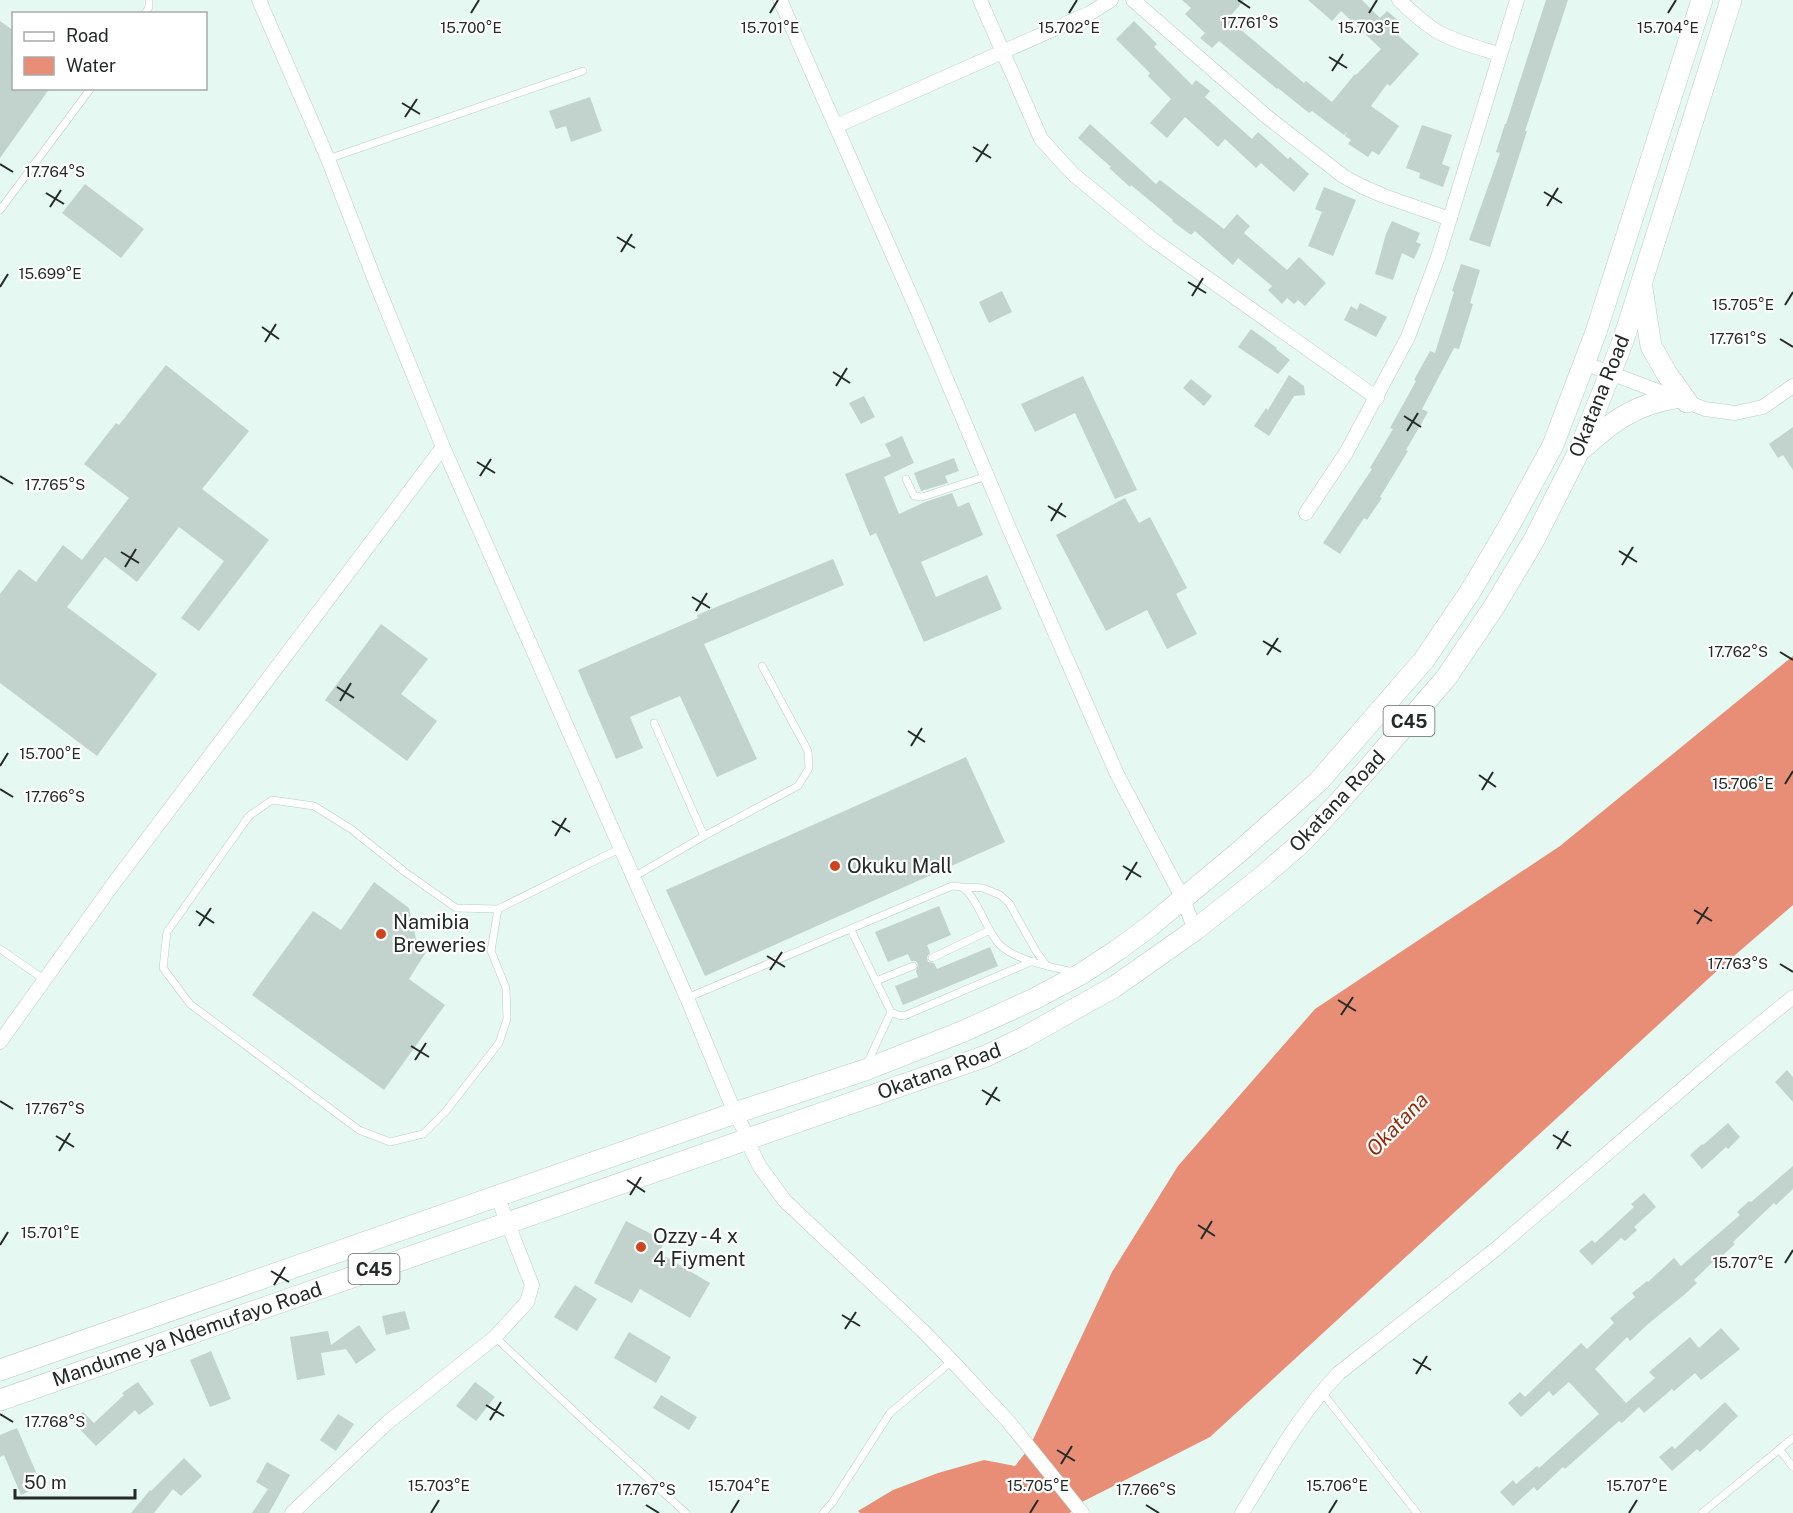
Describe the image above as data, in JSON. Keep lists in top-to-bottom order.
{
  "streets": {
    "main road": ["Okatana Road", "C45", "Mandume ya Ndemufayo Road"]
  },
  "crossings": [
    ["Okatana Road", "Mandume ya Ndemufayo Road"]
  ],
  "water": ["Okatana"],
  "places": ["Okuku Mall", "Namibia Breweries", "Ozzy - 4 x 4 Fiyment"],
  "legend": ["Road", "Water"],
  "scale_bar": "50 m",
  "coordinates": [
    "17.761°S",
    "15.700°E",
    "15.701°E",
    "15.702°E",
    "15.703°E",
    "15.704°E",
    "17.764°S",
    "15.699°E",
    "15.705°E",
    "17.765°S",
    "17.762°S",
    "15.706°E",
    "17.766°S",
    "17.763°S",
    "17.767°S",
    "15.707°E",
    "17.768°S"
  ]
}
